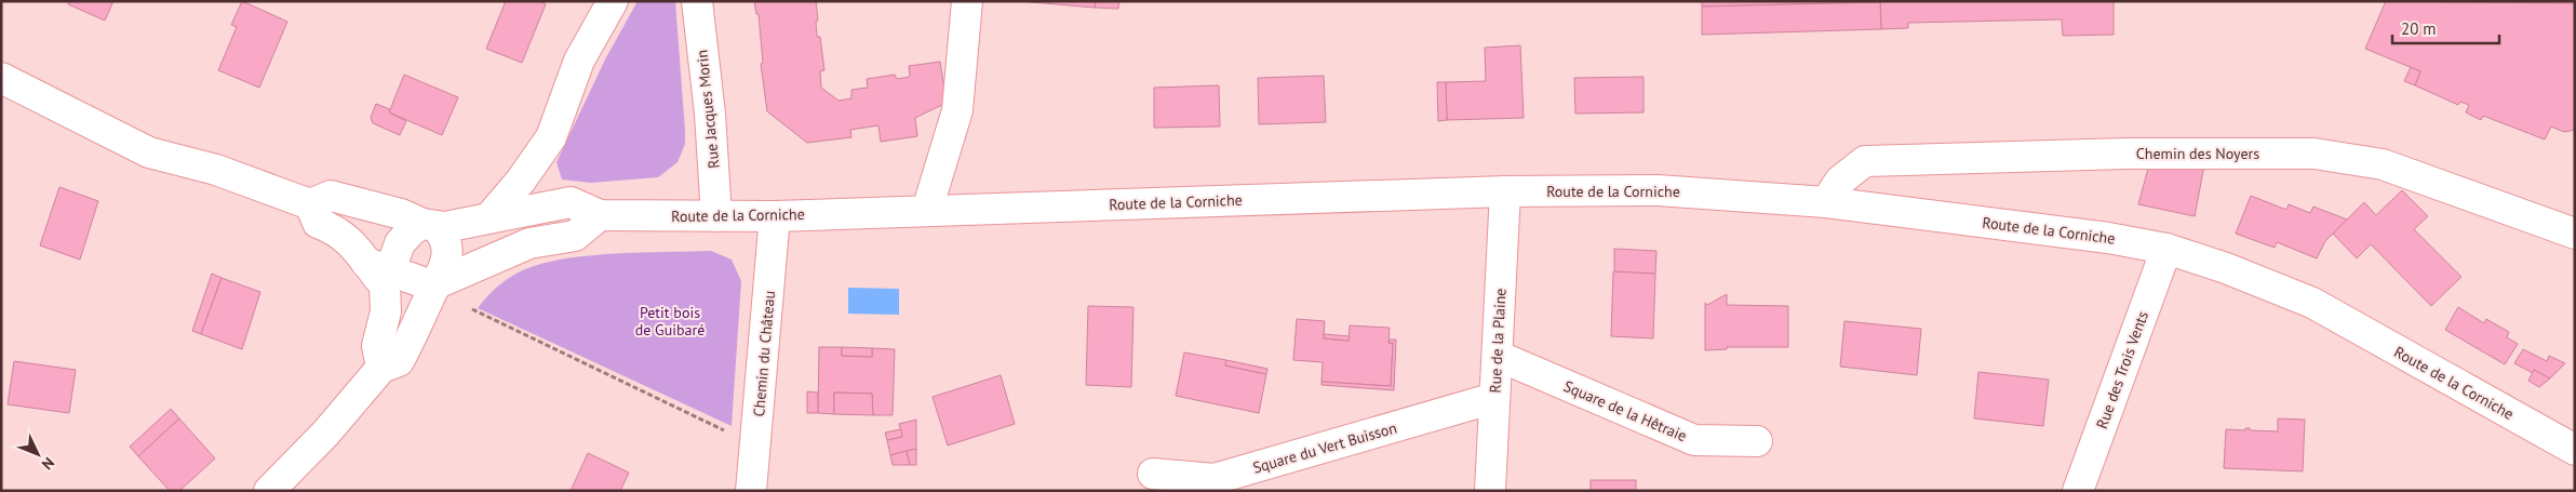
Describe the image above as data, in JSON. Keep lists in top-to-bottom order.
{
  "streets": {
    "street": [
      "Rue Jacques Morin",
      "Chemin des Noyers",
      "Route de la Corniche",
      "Rue de la Plaine",
      "Chemin du Château",
      "Rue des Trois Vents",
      "Square de la Hêtraie",
      "Square du Vert Buisson"
    ]
  },
  "crossings": [
    ["Rue Jacques Morin", "Route de la Corniche"],
    ["Chemin des Noyers", "Route de la Corniche"],
    ["Route de la Corniche", "Rue de la Plaine"],
    ["Route de la Corniche", "Chemin du Château"],
    ["Route de la Corniche", "Rue des Trois Vents"],
    ["Rue de la Plaine", "Square de la Hêtraie"],
    ["Rue de la Plaine", "Square du Vert Buisson"]
  ],
  "parks": ["Petit bois de Guibaré"],
  "scale_bar": "20 m",
  "north": "bottom right"
}
